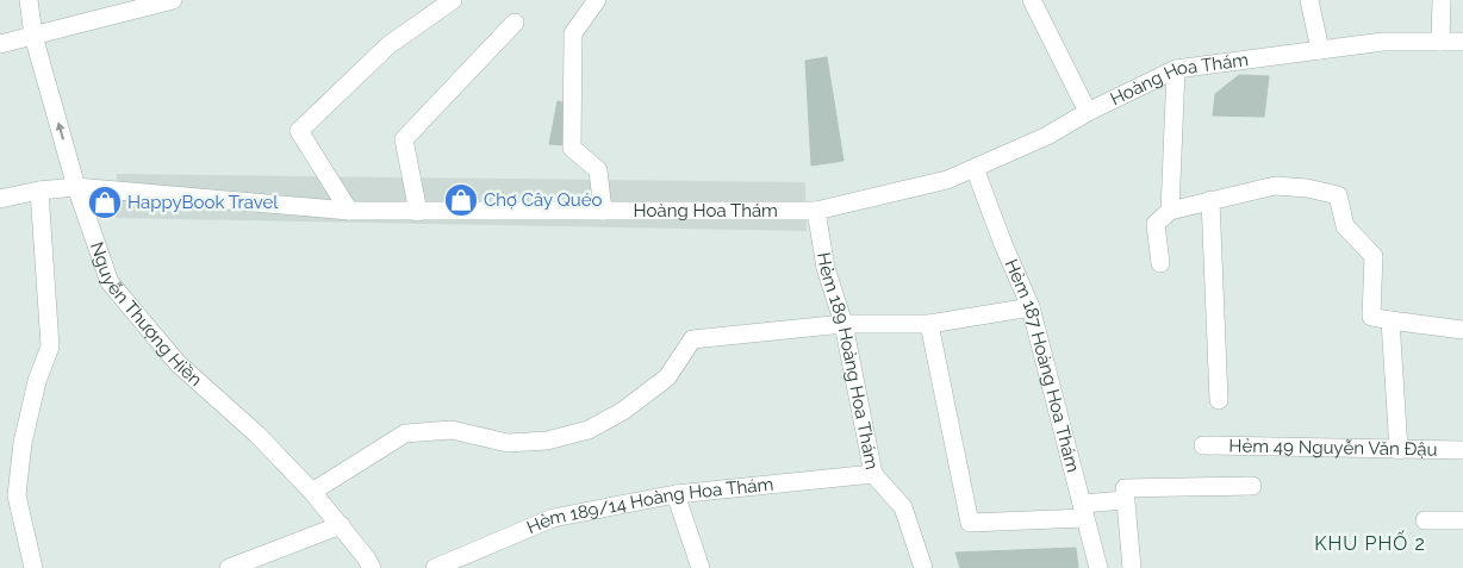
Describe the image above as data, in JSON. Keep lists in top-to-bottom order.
{
  "streets": {
    "street": [
      "Hoàng Hoa Thám",
      "Nguyễn Thượng Hiền",
      "Hẻm 189 Hoàng Hoa Thám",
      "Hẻm 187 Hoàng Hoa Thám",
      "Hẻm 49 Nguyễn Văn Đậu",
      "Hẻm 189/14 Hoàng Hoa Thám"
    ]
  },
  "crossings": [
    ["Hoàng Hoa Thám", "Nguyễn Thượng Hiền"],
    ["Hoàng Hoa Thám", "Hẻm 189 Hoàng Hoa Thám"],
    ["Hoàng Hoa Thám", "Hẻm 187 Hoàng Hoa Thám"],
    ["Hẻm 189 Hoàng Hoa Thám", "Hẻm 189/14 Hoàng Hoa Thám"]
  ],
  "districts": ["KHU PHỐ 2"],
  "places": {
    "shop": ["Chợ Cây Quéo", "HappyBook Travel"]
  }
}
